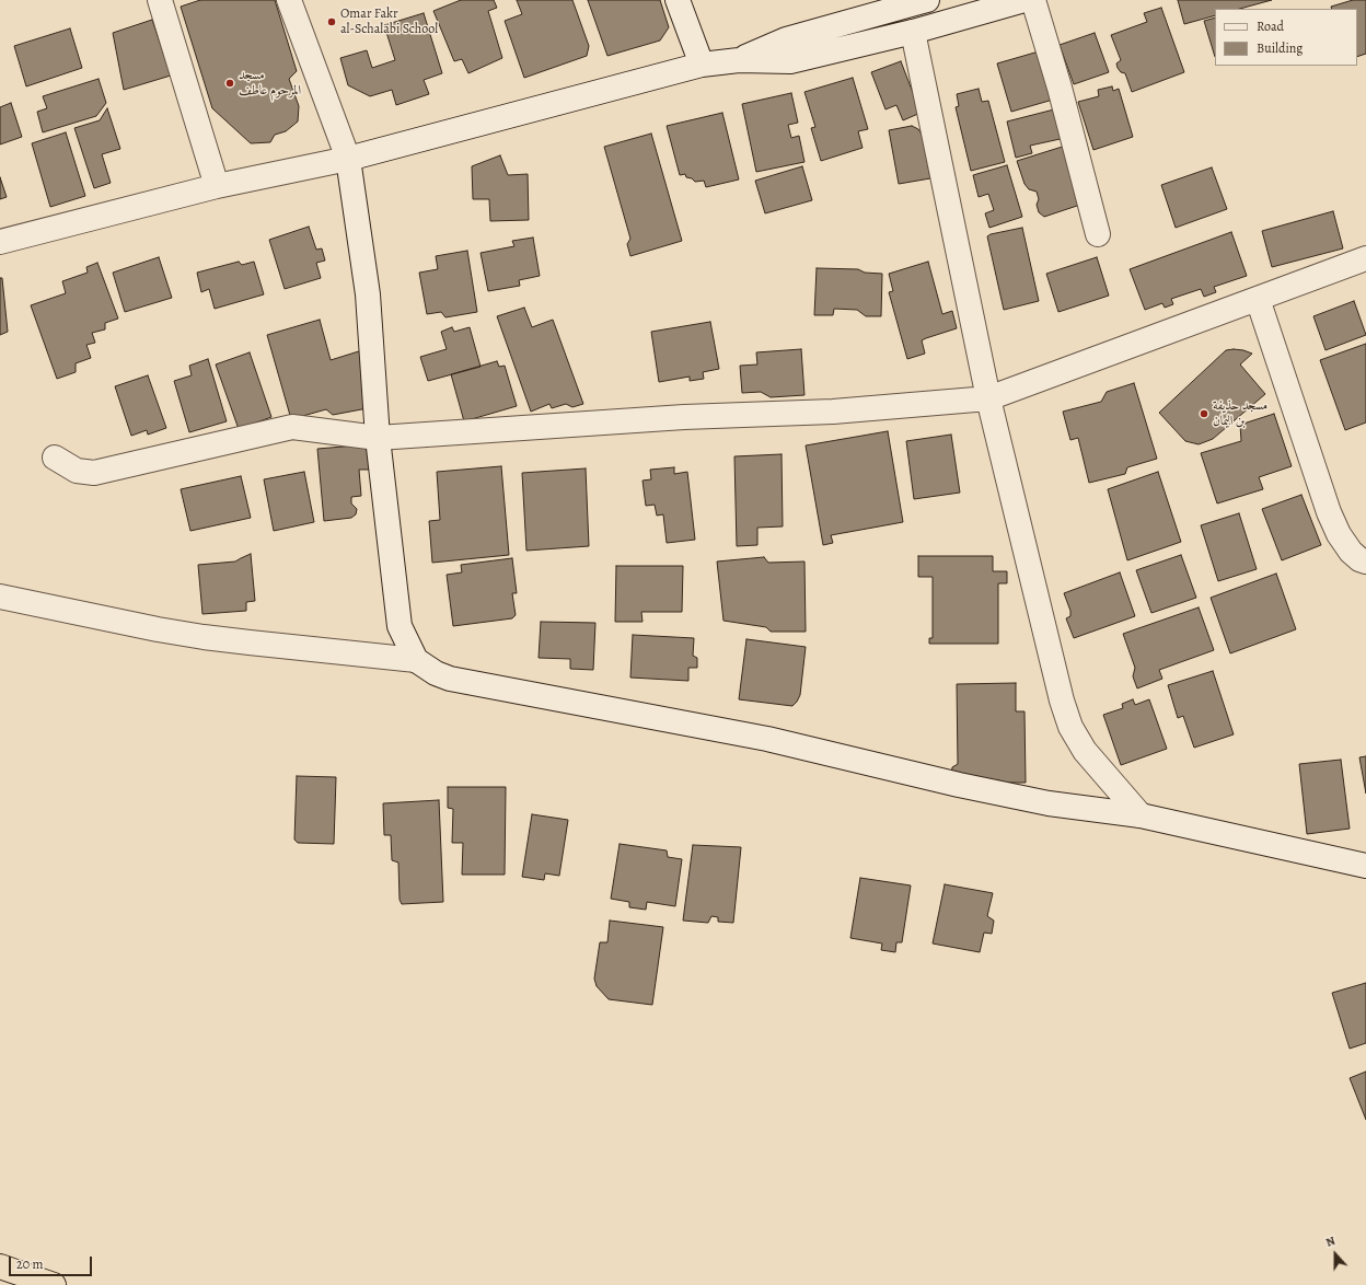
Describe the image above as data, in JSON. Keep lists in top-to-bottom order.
{
  "places": ["Omar Fakr al-Schalabi School", "مسجد المرحوم عاطف", "مسجد حذيفة بن اليمان"],
  "legend": ["Road", "Building"],
  "scale_bar": "20 m",
  "north": "top"
}
